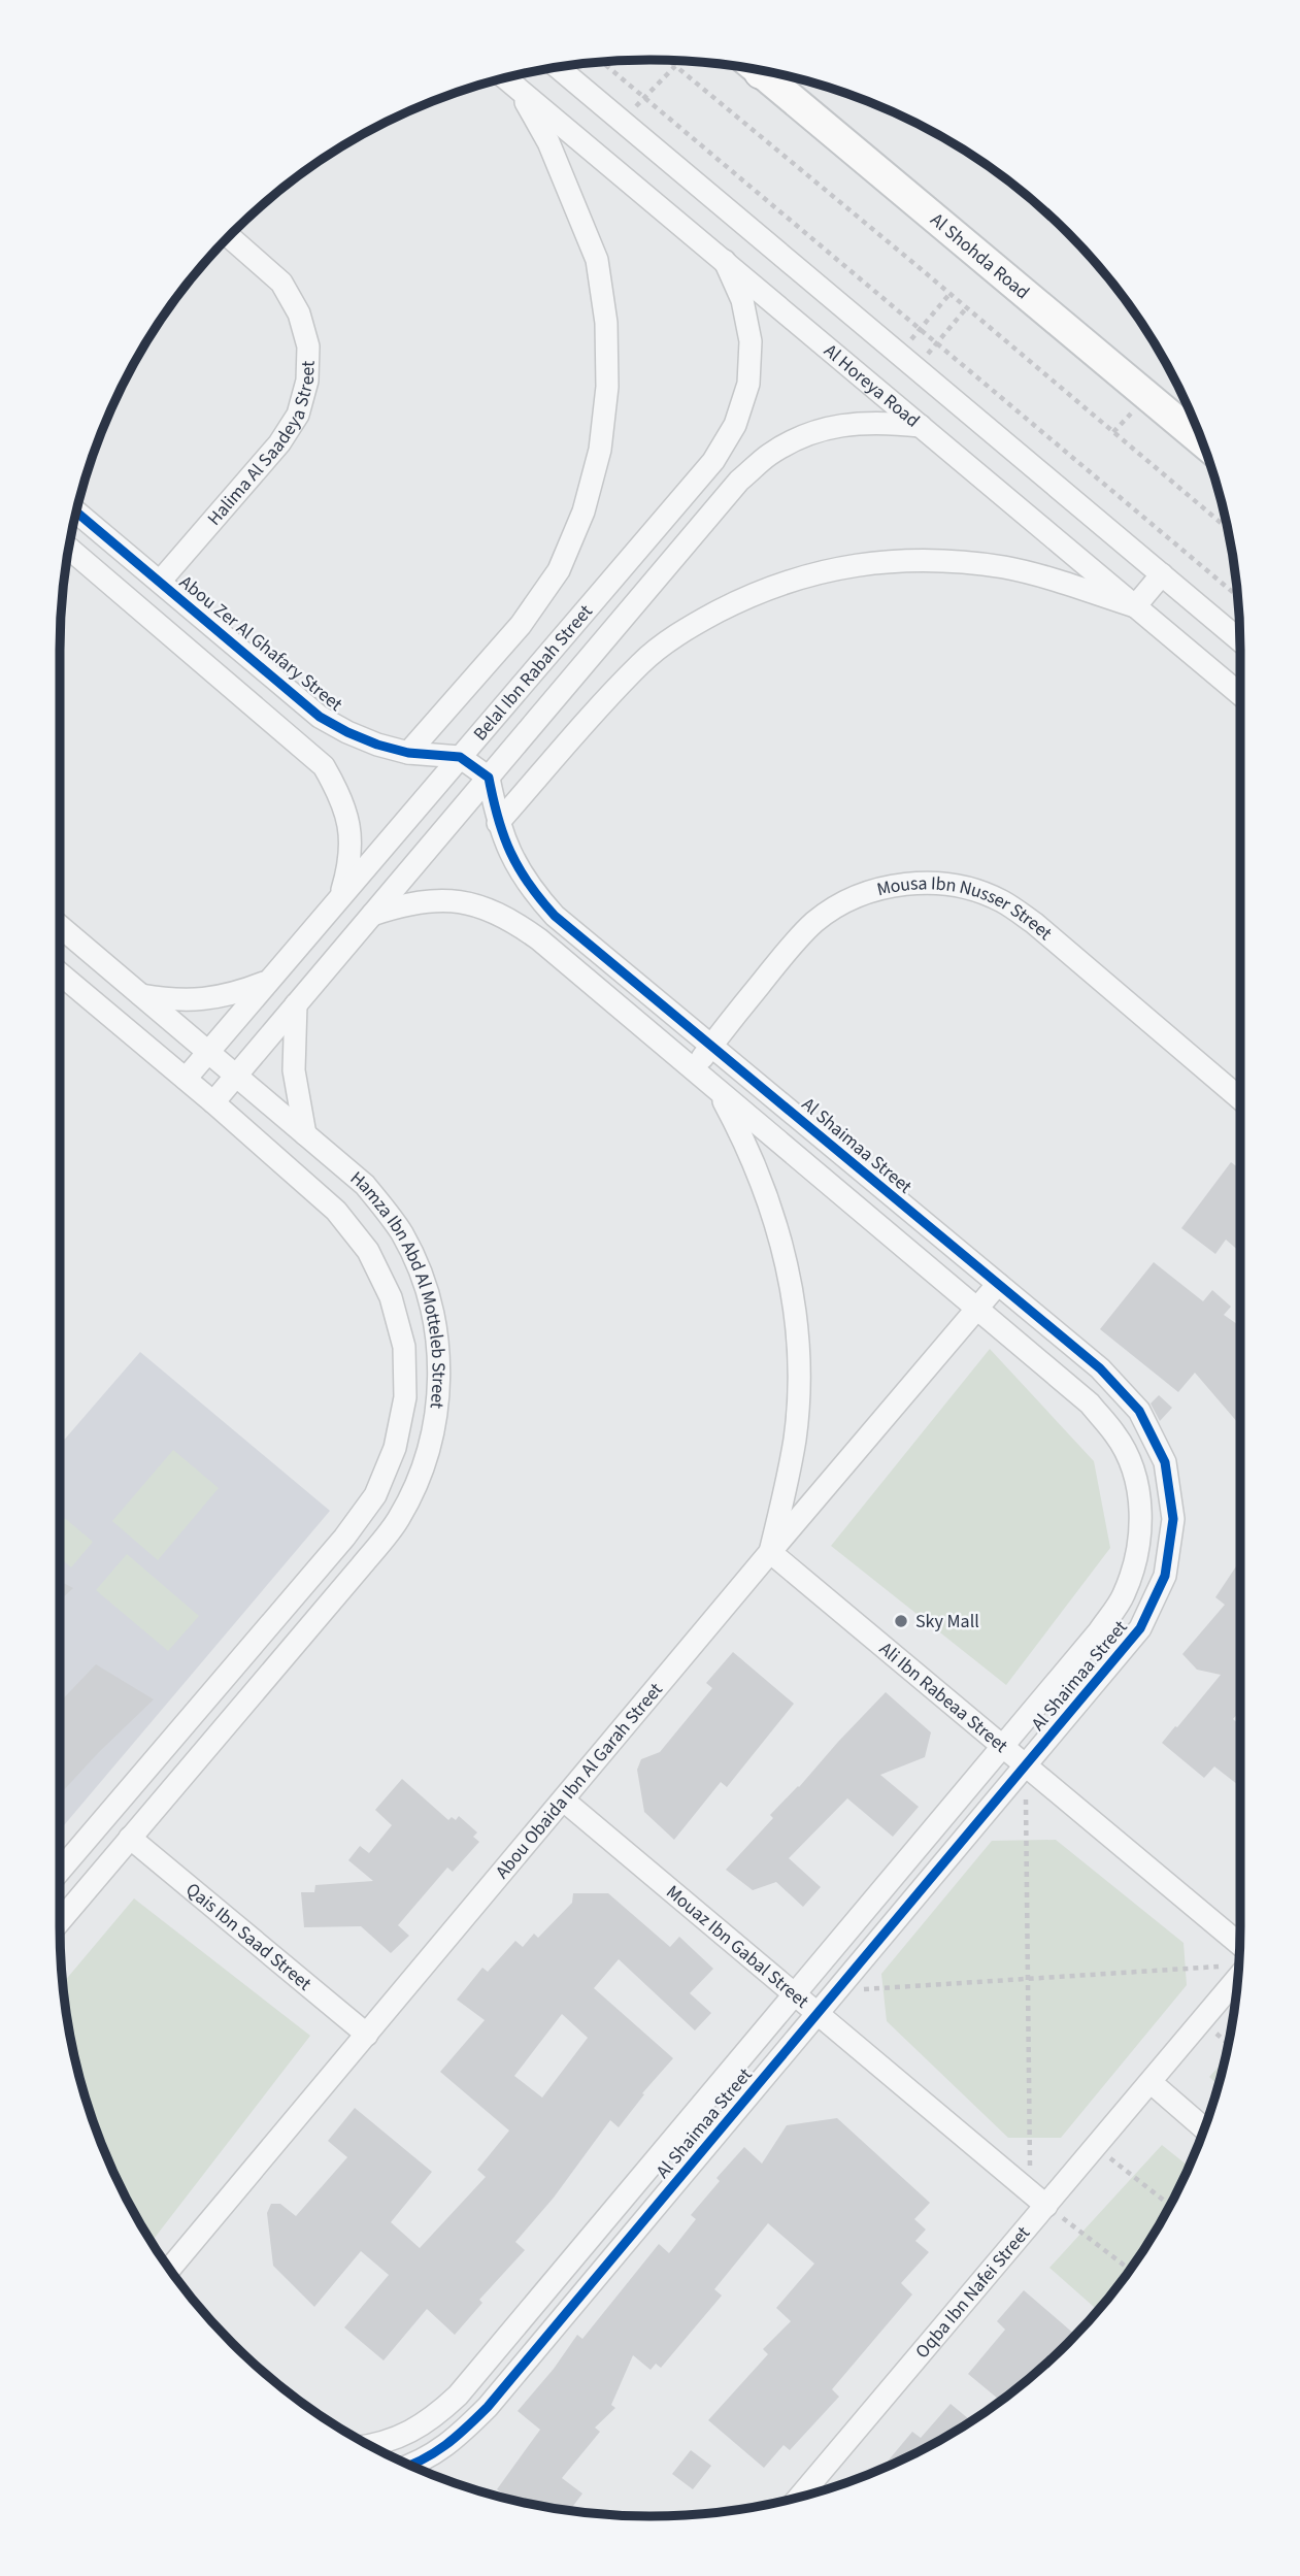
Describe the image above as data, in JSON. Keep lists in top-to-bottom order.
{
  "streets": {
    "main road": ["Al Shohda Road"],
    "street": [
      "Al Horeya Road",
      "Halima Al Saadeya Street",
      "Abou Zer Al Ghafary Street",
      "Belal Ibn Rabah Street",
      "Mousa Ibn Nusser Street",
      "Al Shaimaa Street",
      "Hamza Ibn Abd Al Motteleb Street",
      "Ali Ibn Rabeaa Street",
      "Abou Obaida Ibn Al Garah Street",
      "Qais Ibn Saad Street",
      "Mouaz Ibn Gabal Street",
      "Oqba Ibn Nafei Street"
    ]
  },
  "crossings": [
    ["Al Horeya Road", "Belal Ibn Rabah Street"],
    ["Halima Al Saadeya Street", "Abou Zer Al Ghafary Street"],
    ["Abou Zer Al Ghafary Street", "Belal Ibn Rabah Street"],
    ["Belal Ibn Rabah Street", "Al Shaimaa Street"],
    ["Belal Ibn Rabah Street", "Hamza Ibn Abd Al Motteleb Street"],
    ["Mousa Ibn Nusser Street", "Al Shaimaa Street"],
    ["Al Shaimaa Street", "Ali Ibn Rabeaa Street"],
    ["Al Shaimaa Street", "Abou Obaida Ibn Al Garah Street"],
    ["Al Shaimaa Street", "Mouaz Ibn Gabal Street"],
    ["Hamza Ibn Abd Al Motteleb Street", "Qais Ibn Saad Street"],
    ["Ali Ibn Rabeaa Street", "Abou Obaida Ibn Al Garah Street"],
    ["Abou Obaida Ibn Al Garah Street", "Qais Ibn Saad Street"],
    ["Abou Obaida Ibn Al Garah Street", "Mouaz Ibn Gabal Street"],
    ["Mouaz Ibn Gabal Street", "Oqba Ibn Nafei Street"]
  ],
  "places": ["Sky Mall"]
}
